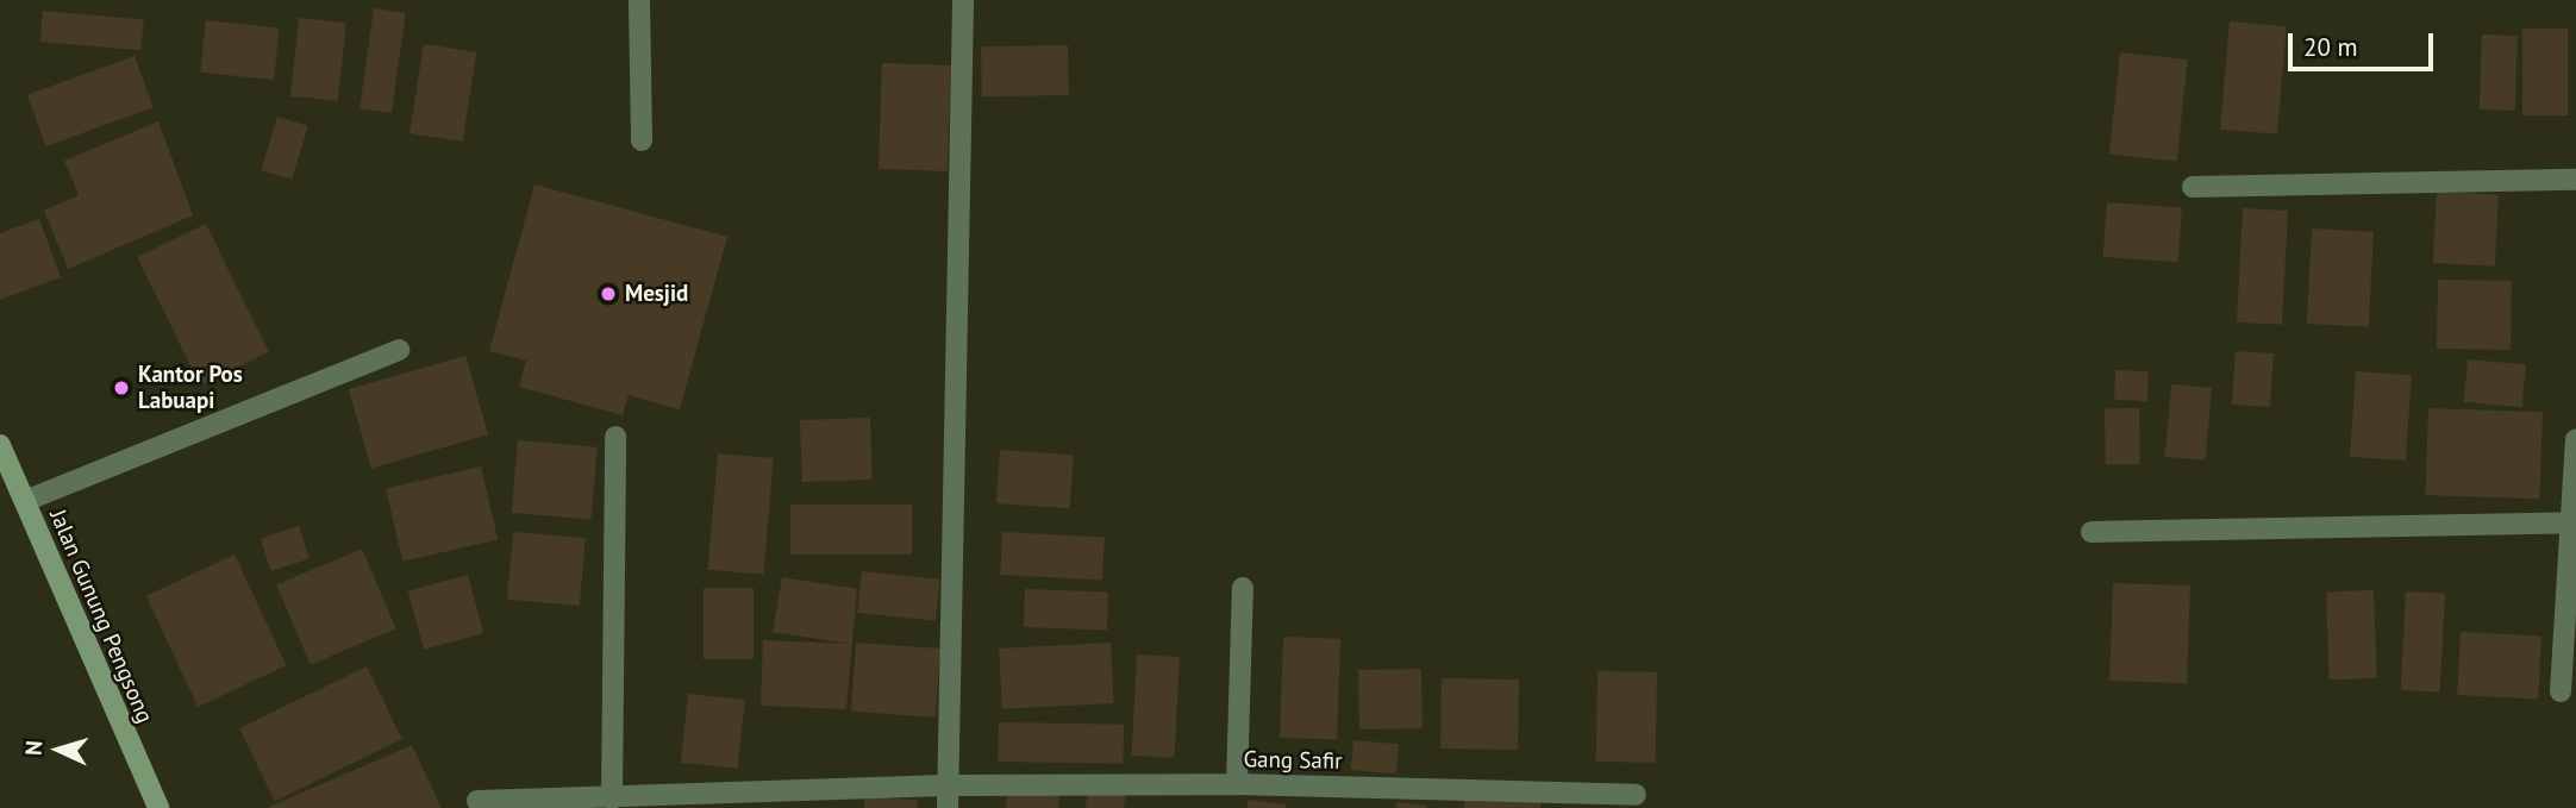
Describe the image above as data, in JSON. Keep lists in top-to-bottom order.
{
  "streets": {
    "street": ["Jalan Gunung Pengsong", "Gang Safir"]
  },
  "places": ["Mesjid", "Kantor Pos Labuapi"],
  "scale_bar": "20 m",
  "north": "left"
}
